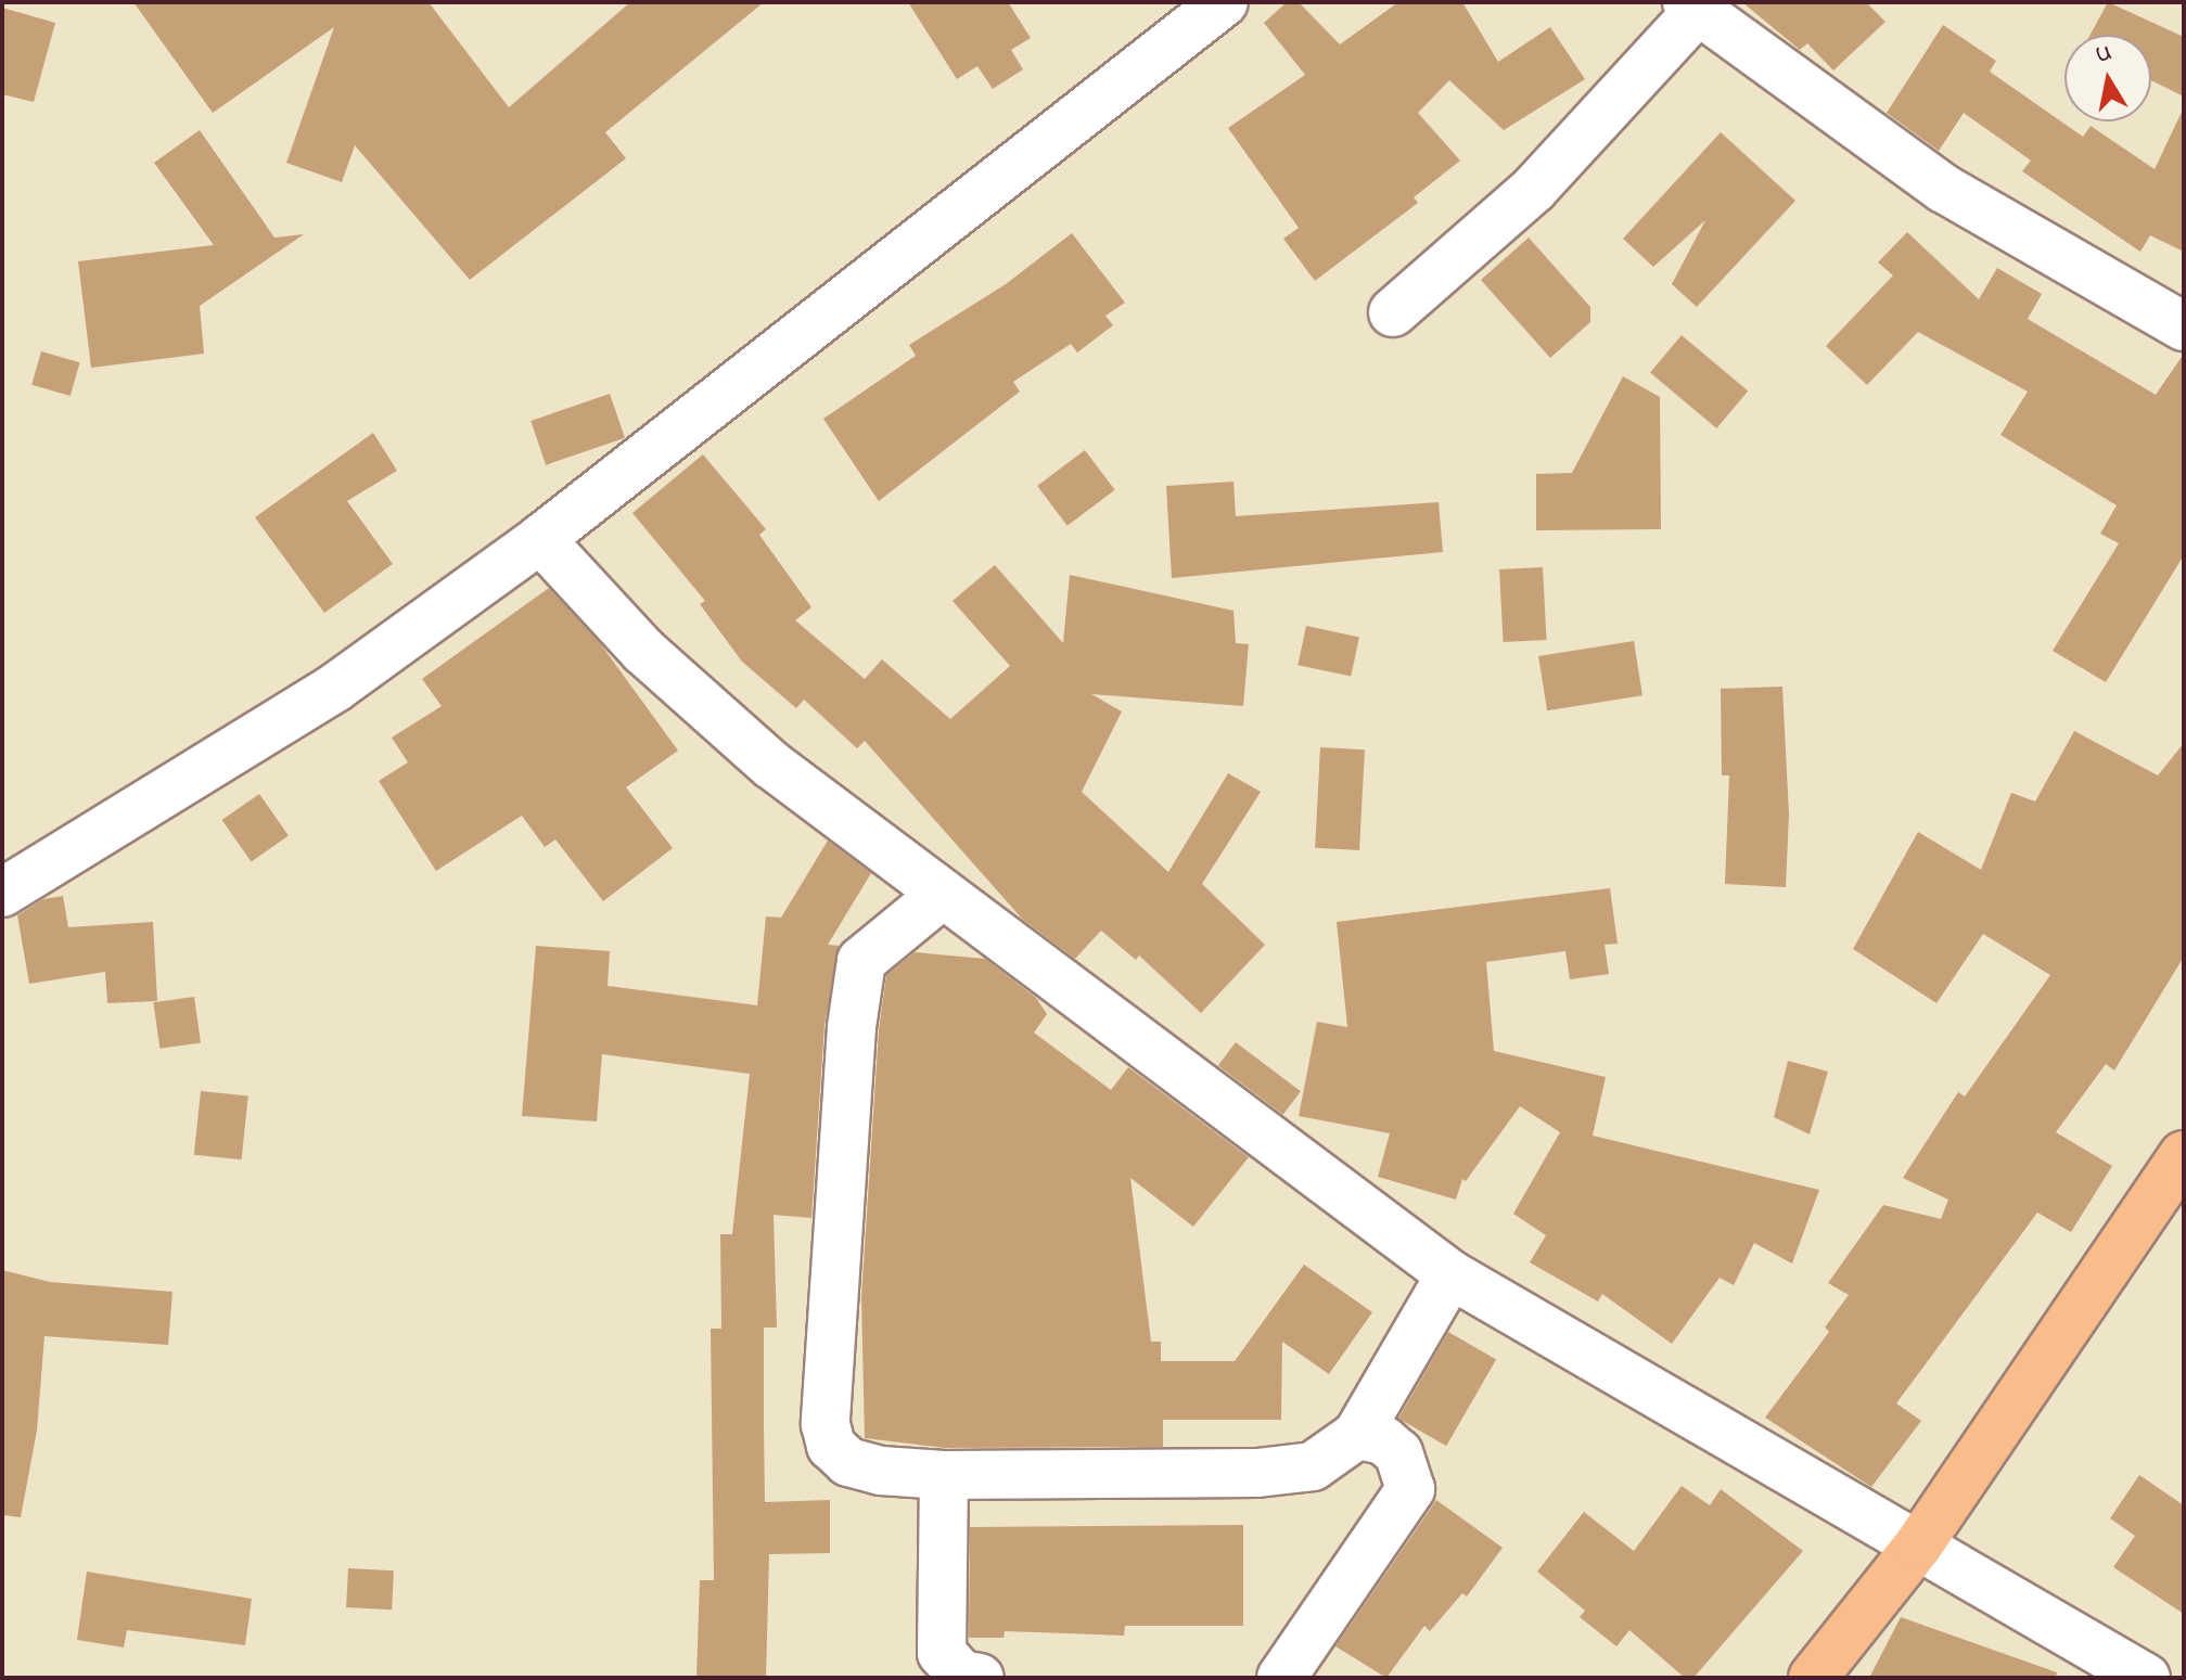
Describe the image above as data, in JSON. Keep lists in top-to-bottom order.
{
  "north": "top"
}
